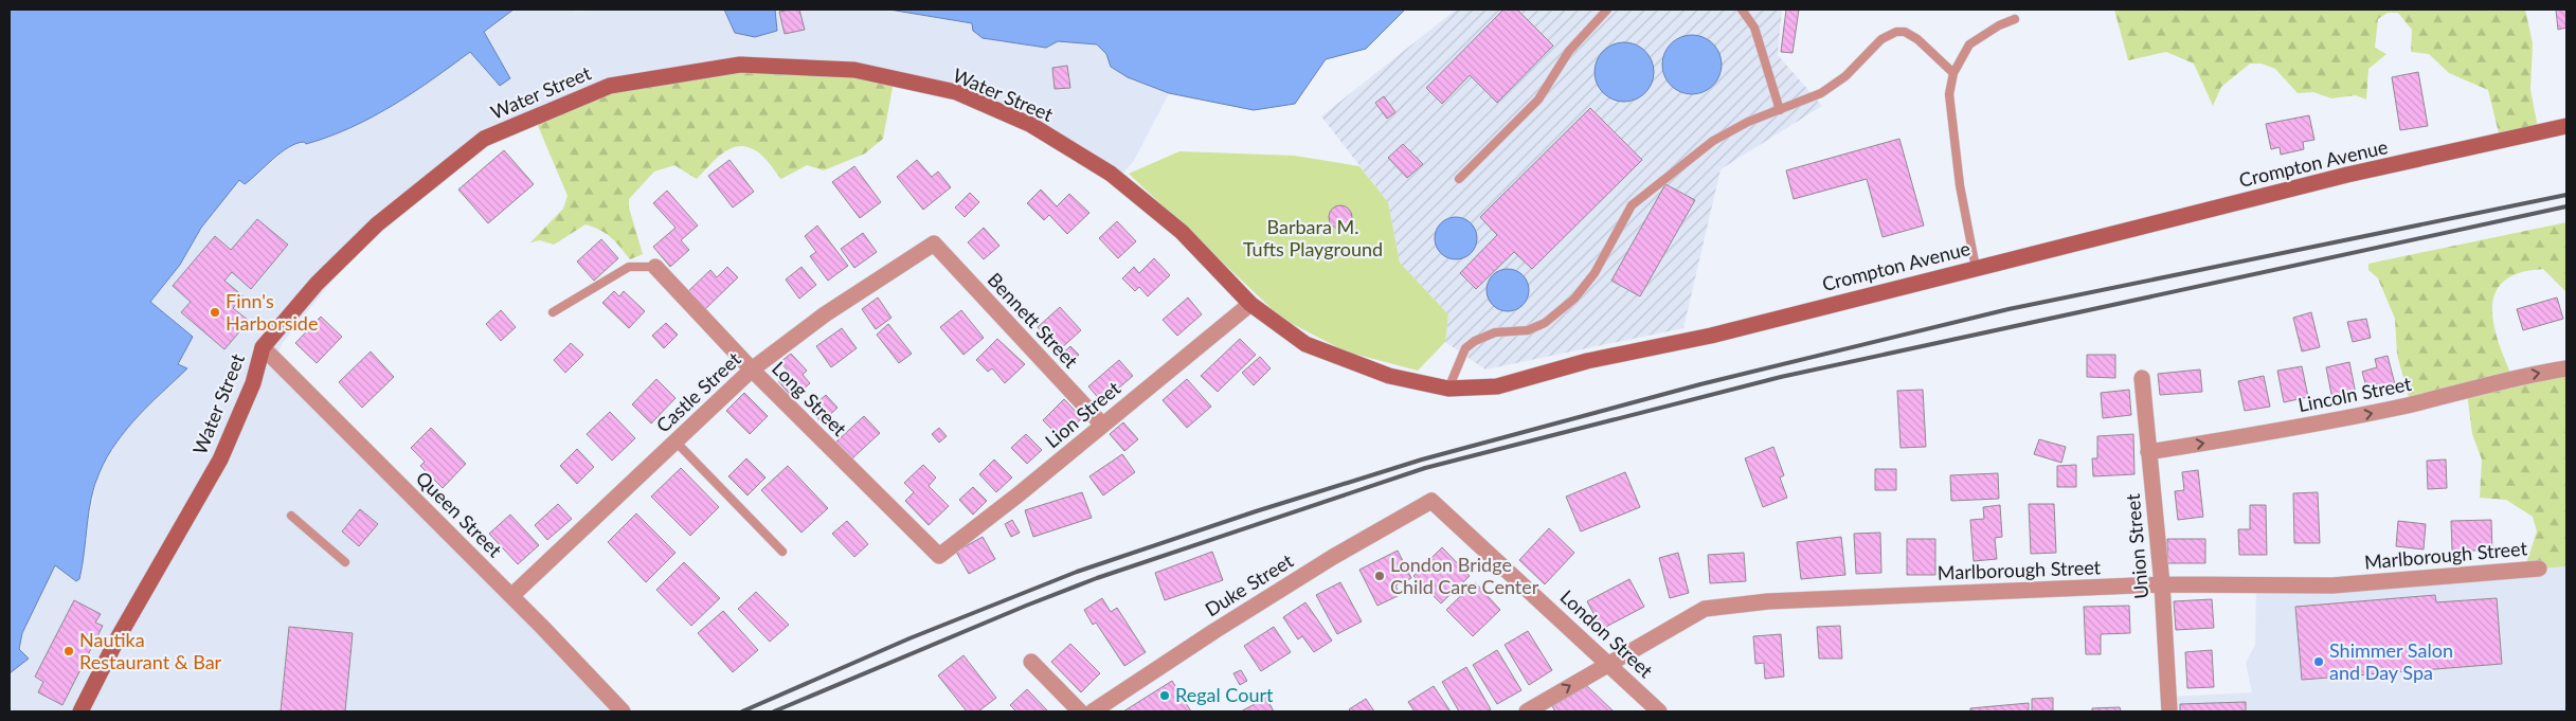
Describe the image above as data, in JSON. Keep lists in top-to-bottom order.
{
  "streets": {
    "street": [
      "Water Street",
      "Crompton Avenue",
      "Bennett Street",
      "Castle Street",
      "Lincoln Street",
      "Long Street",
      "Lion Street",
      "Queen Street",
      "Union Street",
      "Marlborough Street",
      "Duke Street",
      "London Street"
    ]
  },
  "crossings": [
    ["Water Street", "Crompton Avenue"],
    ["Water Street", "Lion Street"],
    ["Water Street", "Queen Street"],
    ["Crompton Avenue", "Lion Street"],
    ["Bennett Street", "Castle Street"],
    ["Bennett Street", "Lion Street"],
    ["Castle Street", "Long Street"],
    ["Castle Street", "Queen Street"],
    ["Lincoln Street", "Union Street"],
    ["Long Street", "Lion Street"],
    ["Union Street", "Marlborough Street"],
    ["Marlborough Street", "London Street"],
    ["Duke Street", "London Street"]
  ],
  "one_way": ["Lincoln Street"],
  "parks": ["Barbara M. Tufts Playground"],
  "places": [
    "Finn's Harborside",
    "London Bridge Child Care Center",
    "Nautika Restaurant & Bar",
    "Shimmer Salon and Day Spa",
    "Regal Court"
  ]
}
